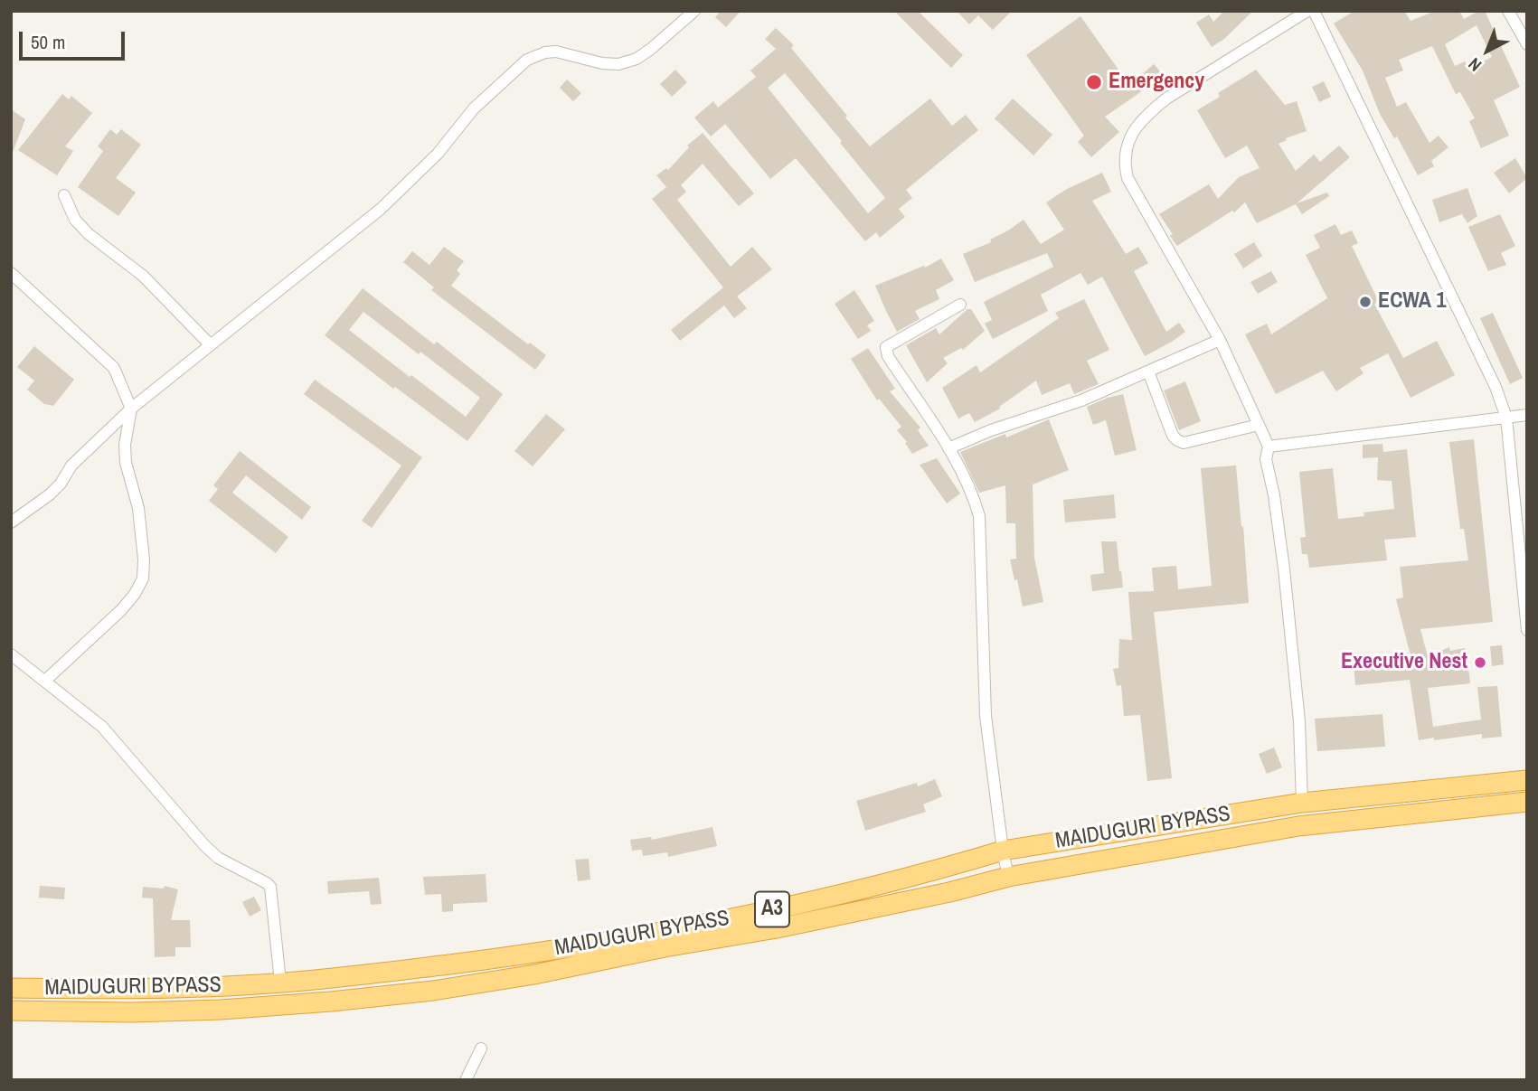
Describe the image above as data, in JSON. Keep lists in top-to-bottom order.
{
  "streets": {
    "highway": ["MAIDUGURI BYPASS", "A3"]
  },
  "places": ["Emergency", "ECWA 1", "Executive Nest"],
  "scale_bar": "50 m",
  "north": "bottom left"
}
